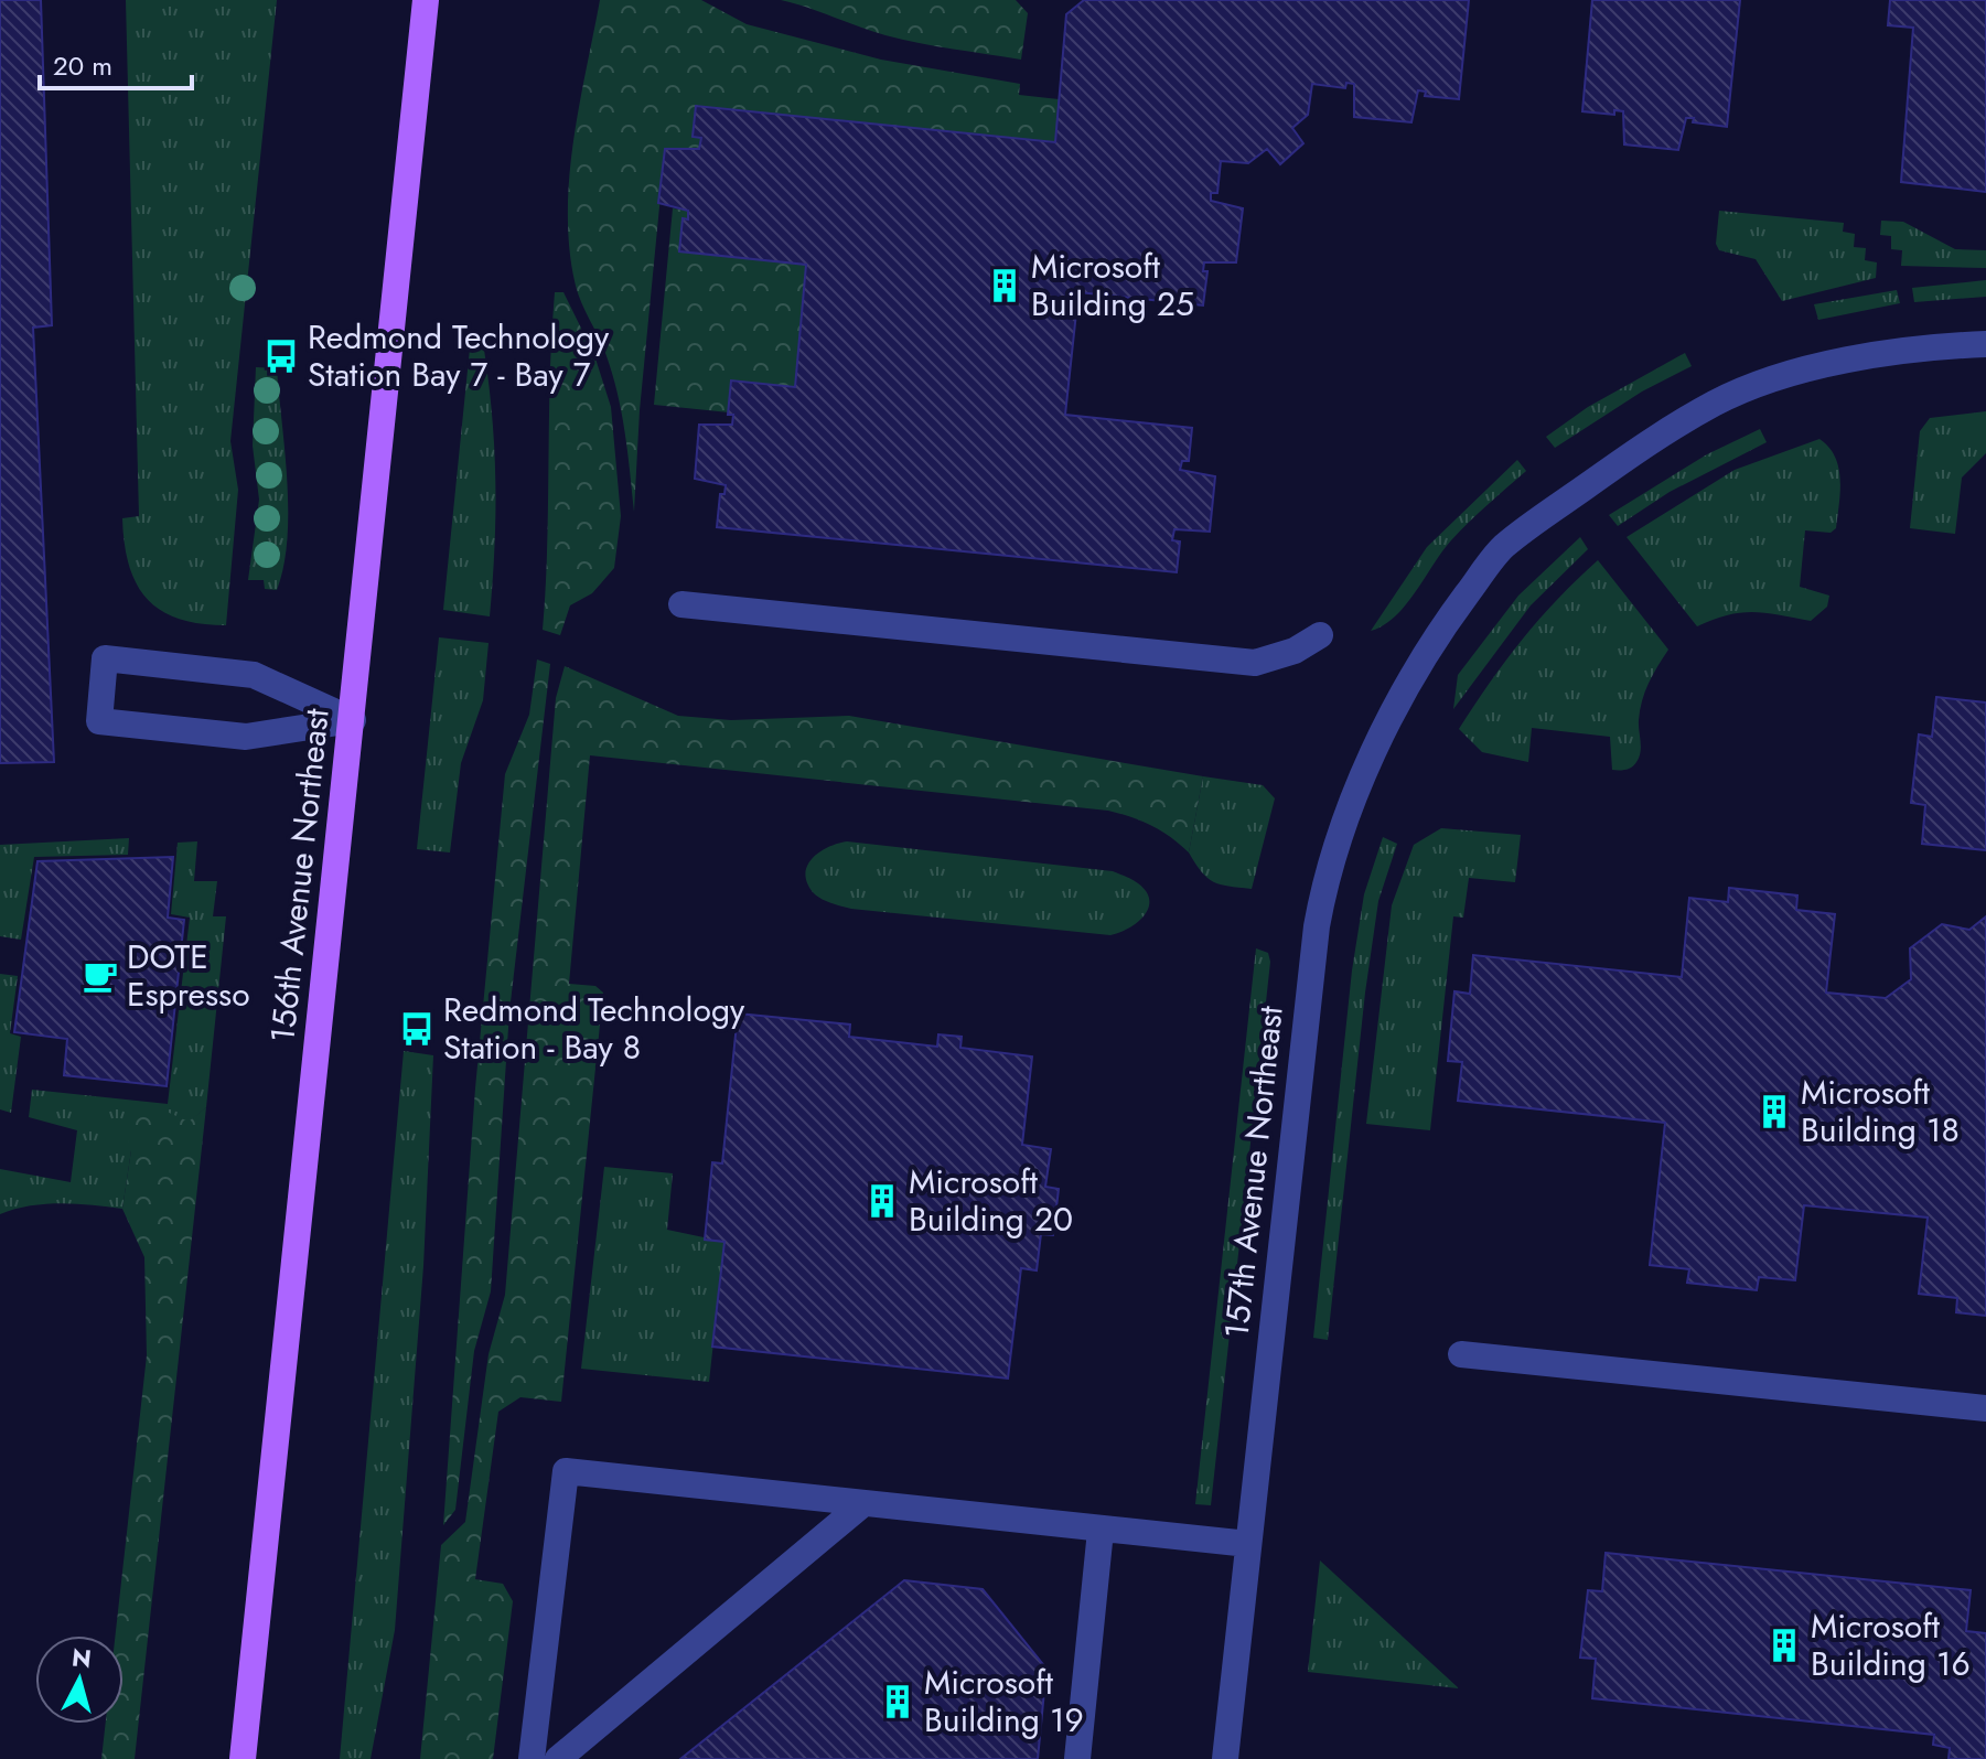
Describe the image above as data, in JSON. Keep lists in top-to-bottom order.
{
  "streets": {
    "main road": ["156th Avenue Northeast"],
    "street": ["157th Avenue Northeast"]
  },
  "places": {
    "building": [
      "Microsoft Building 25",
      "Microsoft Building 18",
      "Microsoft Building 20",
      "Microsoft Building 16",
      "Microsoft Building 19"
    ],
    "bus stop": ["Redmond Technology Station Bay 7 - Bay 7", "Redmond Technology Station - Bay 8"],
    "cafe": ["DOTE Espresso"]
  },
  "scale_bar": "20 m",
  "north": "top"
}
